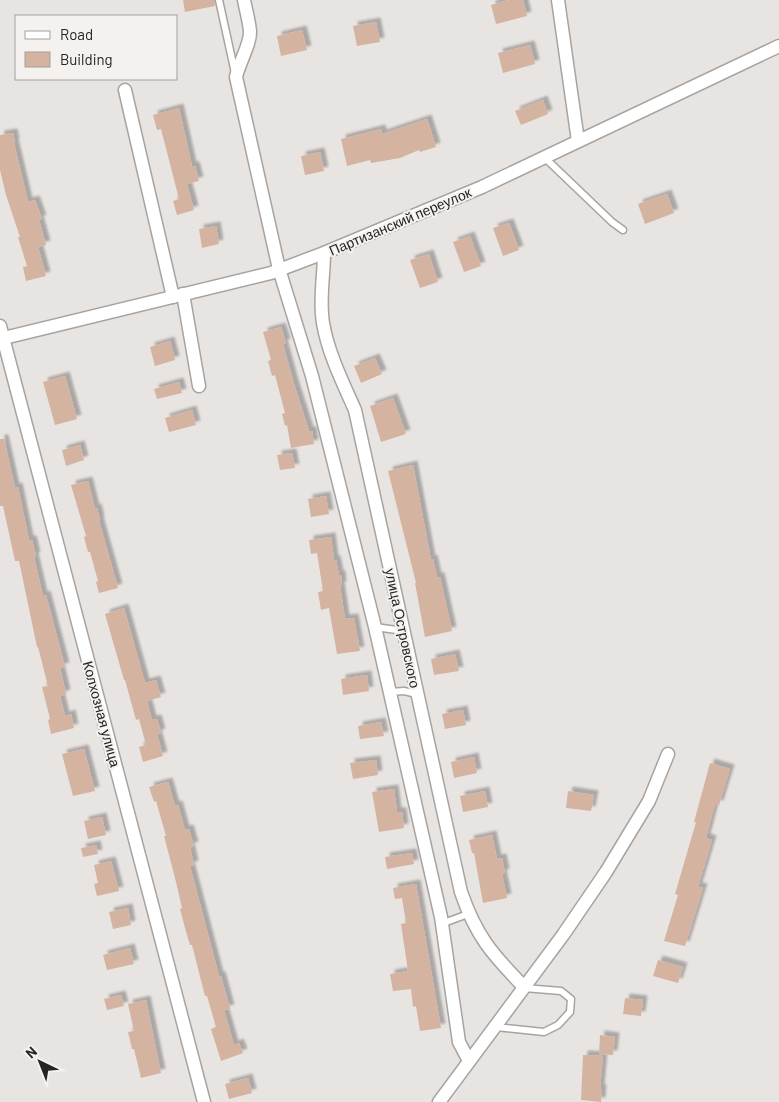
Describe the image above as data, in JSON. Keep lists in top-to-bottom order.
{
  "streets": {
    "street": ["Партизанский переулок", "улица Островского", "Колхозная улица"]
  },
  "crossings": [
    ["Партизанский переулок", "улица Островского"],
    ["Партизанский переулок", "Колхозная улица"]
  ],
  "legend": ["Road", "Building"],
  "north": "top left"
}
